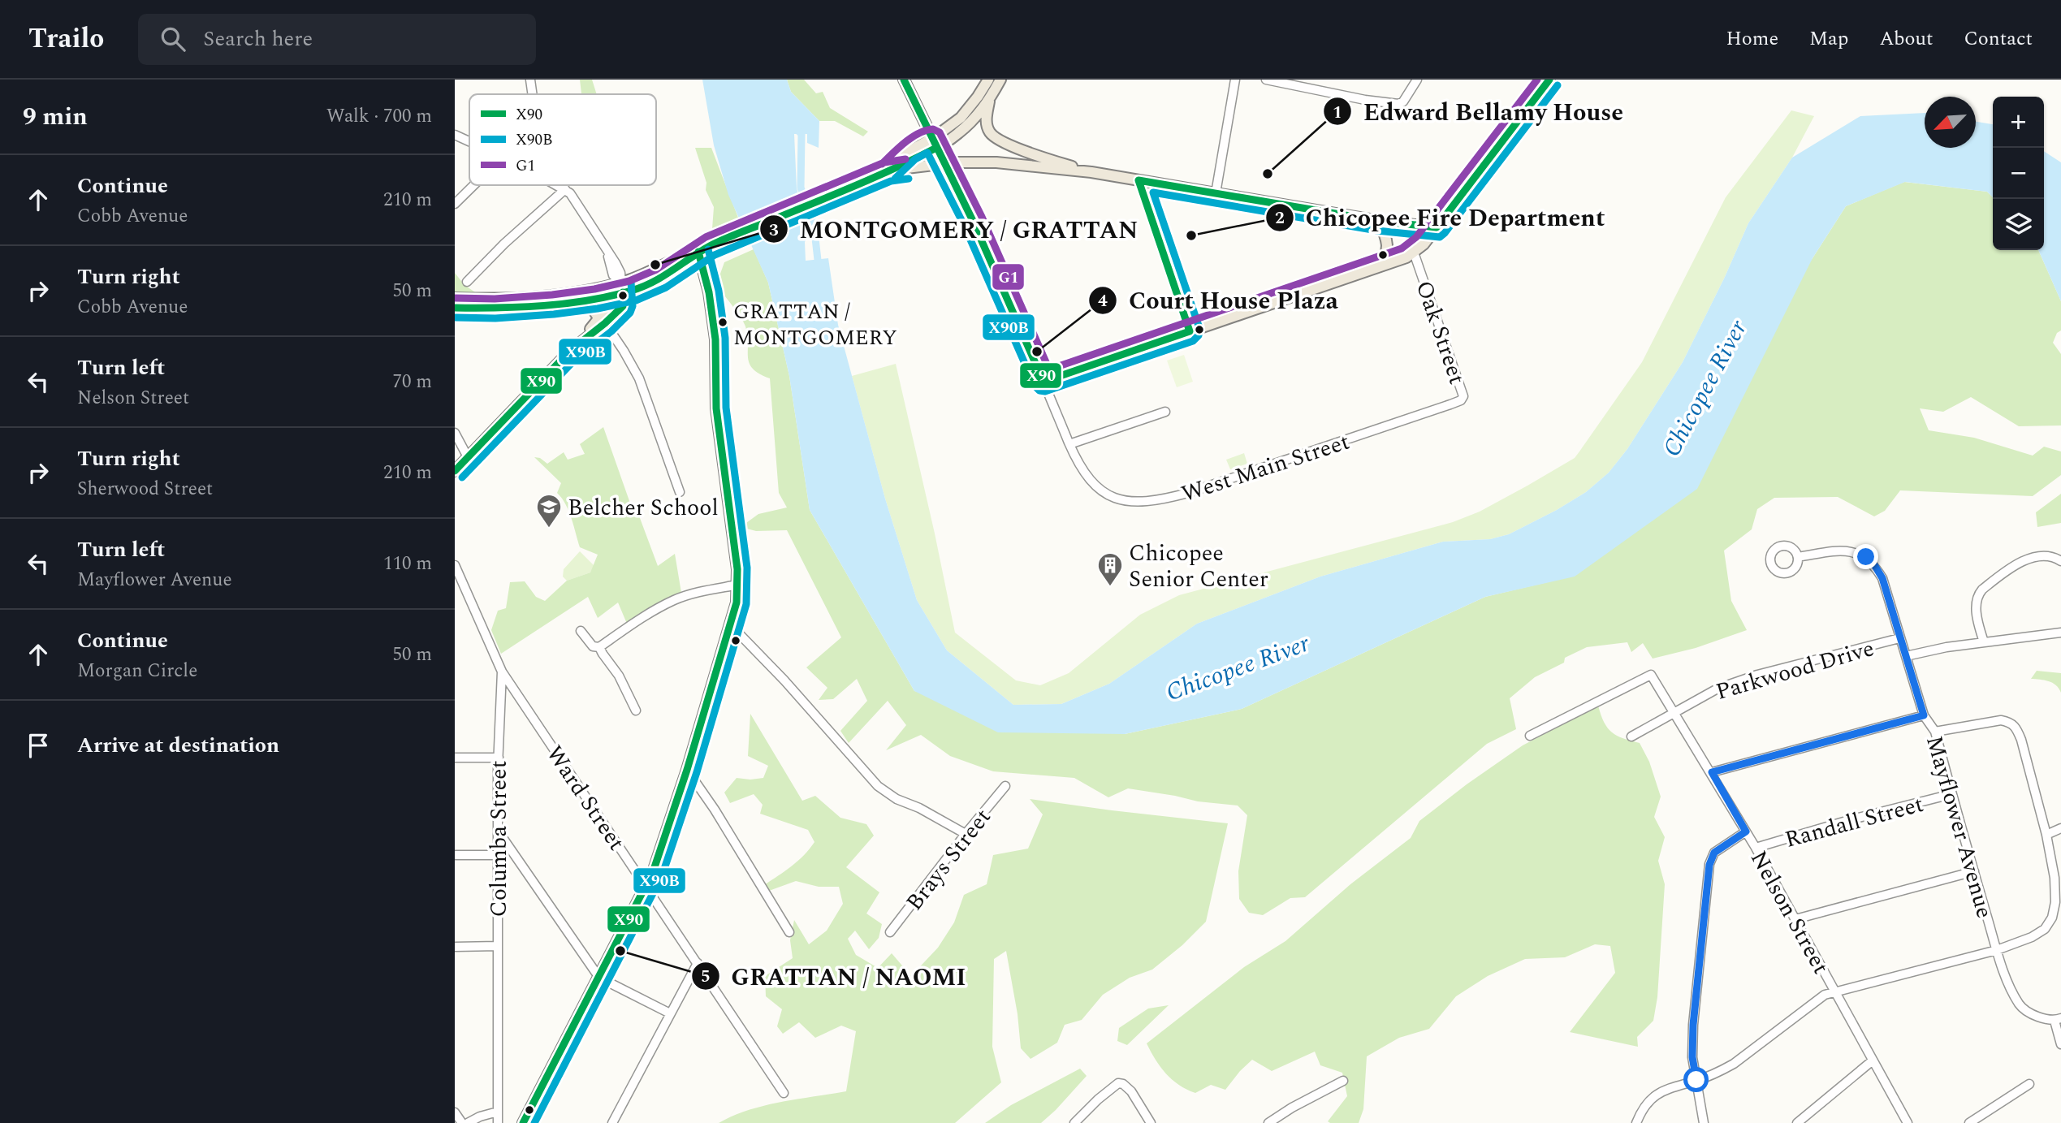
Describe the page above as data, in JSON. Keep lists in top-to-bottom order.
{
  "streets": {
    "street": [
      "Oak Street",
      "West Main Street",
      "Parkwood Drive",
      "Ward Street",
      "Randall Street",
      "Mayflower Avenue",
      "Columba Street",
      "Brays Street",
      "Nelson Street"
    ]
  },
  "crossings": [
    ["Oak Street", "West Main Street"],
    ["Parkwood Drive", "Mayflower Avenue"],
    ["Parkwood Drive", "Nelson Street"],
    ["Ward Street", "Columba Street"],
    ["Randall Street", "Mayflower Avenue"],
    ["Randall Street", "Nelson Street"]
  ],
  "water": ["Chicopee River"],
  "places": {
    "other": [
      "Edward Bellamy House",
      "Chicopee Fire Department",
      "MONTGOMERY / GRATTAN",
      "GRATTAN / MONTGOMERY",
      "Court House Plaza",
      "GRATTAN / NAOMI"
    ],
    "school or university": ["Belcher School"],
    "building": ["Chicopee Senior Center"]
  },
  "lines": ["transit line X90", "transit line G1", "transit line X90B"],
  "legend": ["X90", "X90B", "G1"],
  "north": "bottom left",
  "page": {
    "header": "Trailo",
    "search": "Search here",
    "nav": [
      "Home",
      "Map",
      "About",
      "Contact"
    ],
    "heading": ["9 min", "Walk · 700 m"],
    "map_buttons": ["+", "−"],
    "list": [
      ["Continue", "Cobb Avenue", "210 m"],
      ["Turn right", "Cobb Avenue", "50 m"],
      ["Turn left", "Nelson Street", "70 m"],
      ["Turn right", "Sherwood Street", "210 m"],
      ["Turn left", "Mayflower Avenue", "110 m"],
      ["Continue", "Morgan Circle", "50 m"],
      "Arrive at destination"
    ]
  }
}
